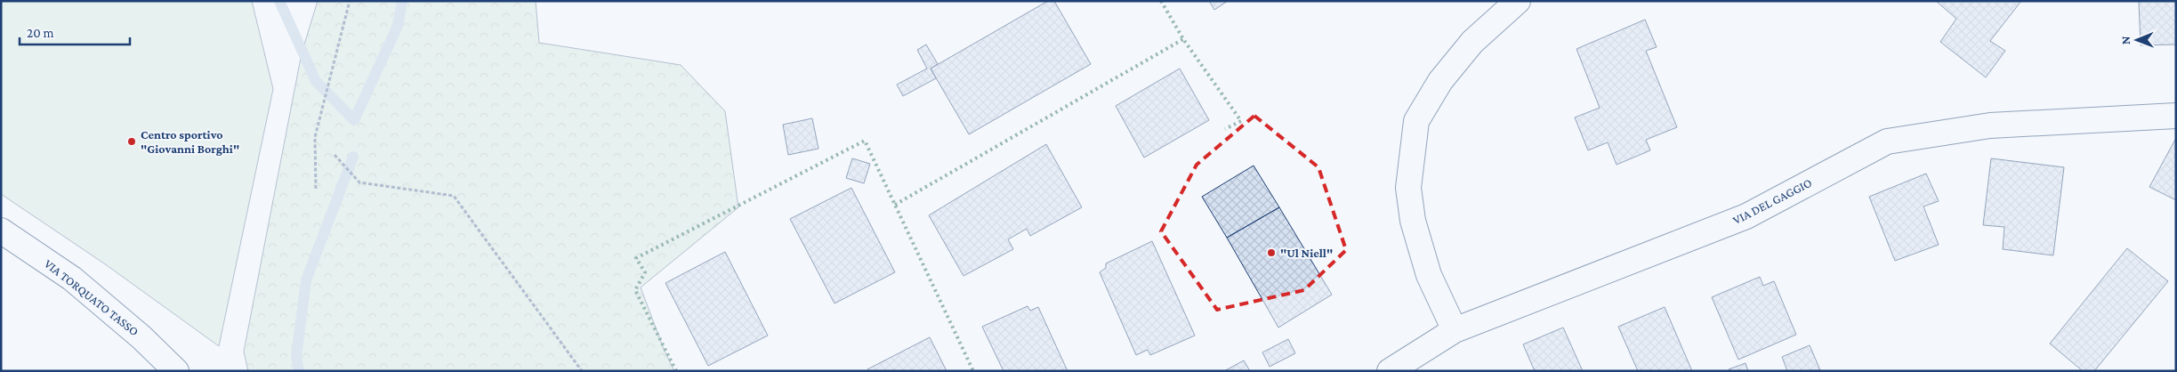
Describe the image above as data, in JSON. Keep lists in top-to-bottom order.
{
  "streets": {
    "street": ["VIA DEL GAGGIO", "VIA TORQUATO TASSO"]
  },
  "places": ["Centro sportivo \"Giovanni Borghi\"", "\"Ul Niell\""],
  "scale_bar": "20 m",
  "north": "left"
}
